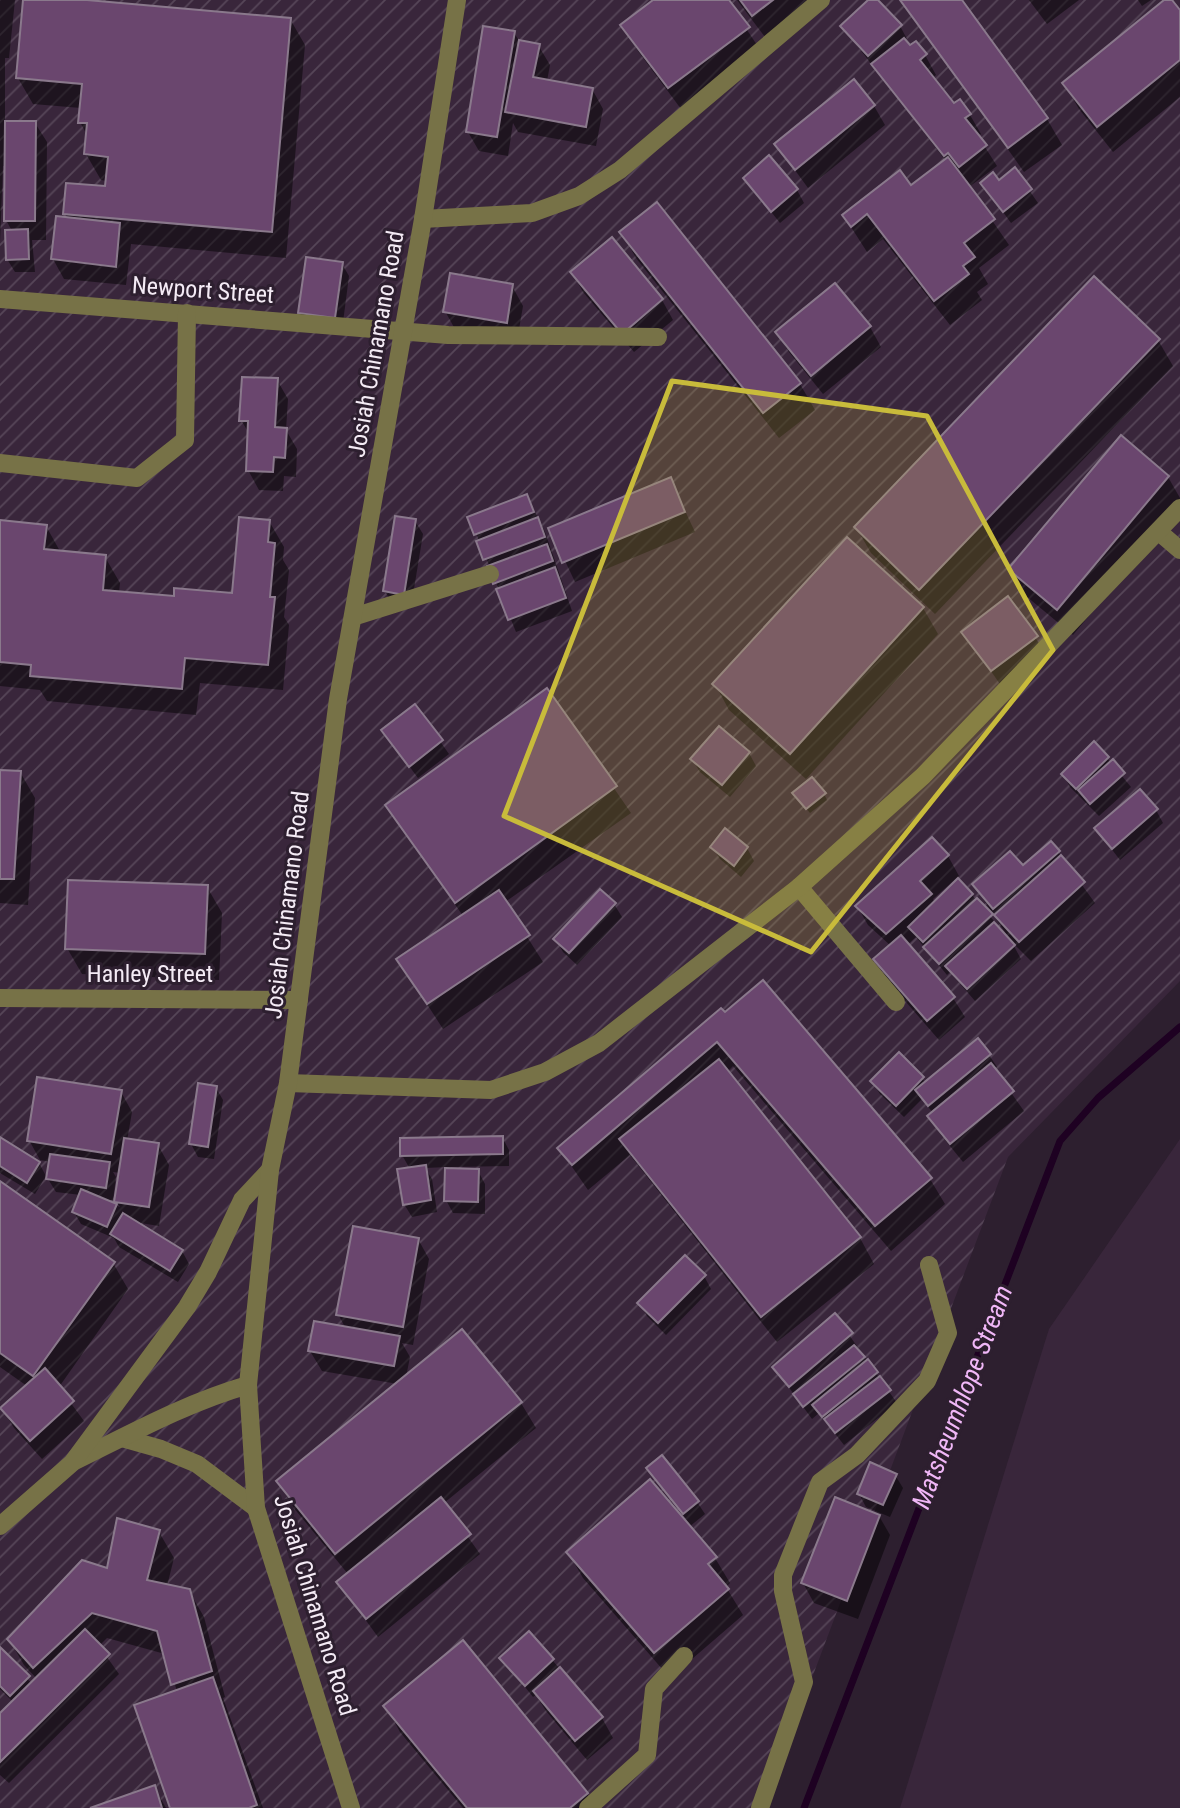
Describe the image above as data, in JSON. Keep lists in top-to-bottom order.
{
  "streets": {
    "street": ["Newport Street", "Josiah Chinamano Road", "Hanley Street"]
  },
  "crossings": [
    ["Newport Street", "Josiah Chinamano Road"],
    ["Josiah Chinamano Road", "Hanley Street"]
  ],
  "water": ["Matsheumhlope Stream"]
}
